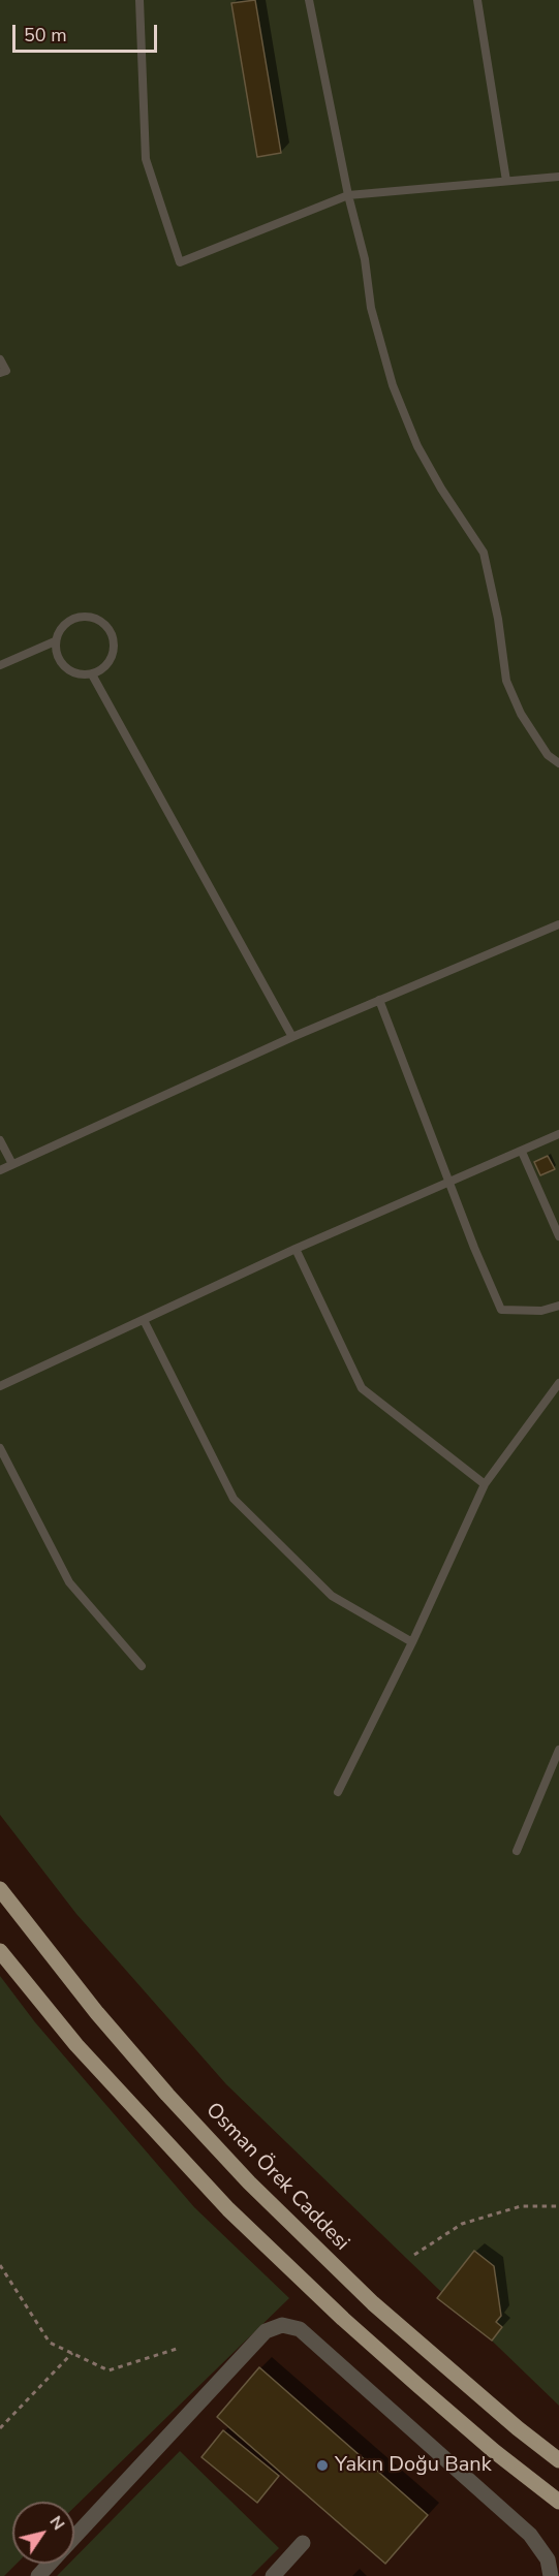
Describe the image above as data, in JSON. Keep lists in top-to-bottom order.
{
  "streets": {
    "main road": ["Osman Örek Caddesi"]
  },
  "places": ["Yakın Doğu Bank"],
  "scale_bar": "50 m",
  "north": "top right"
}
